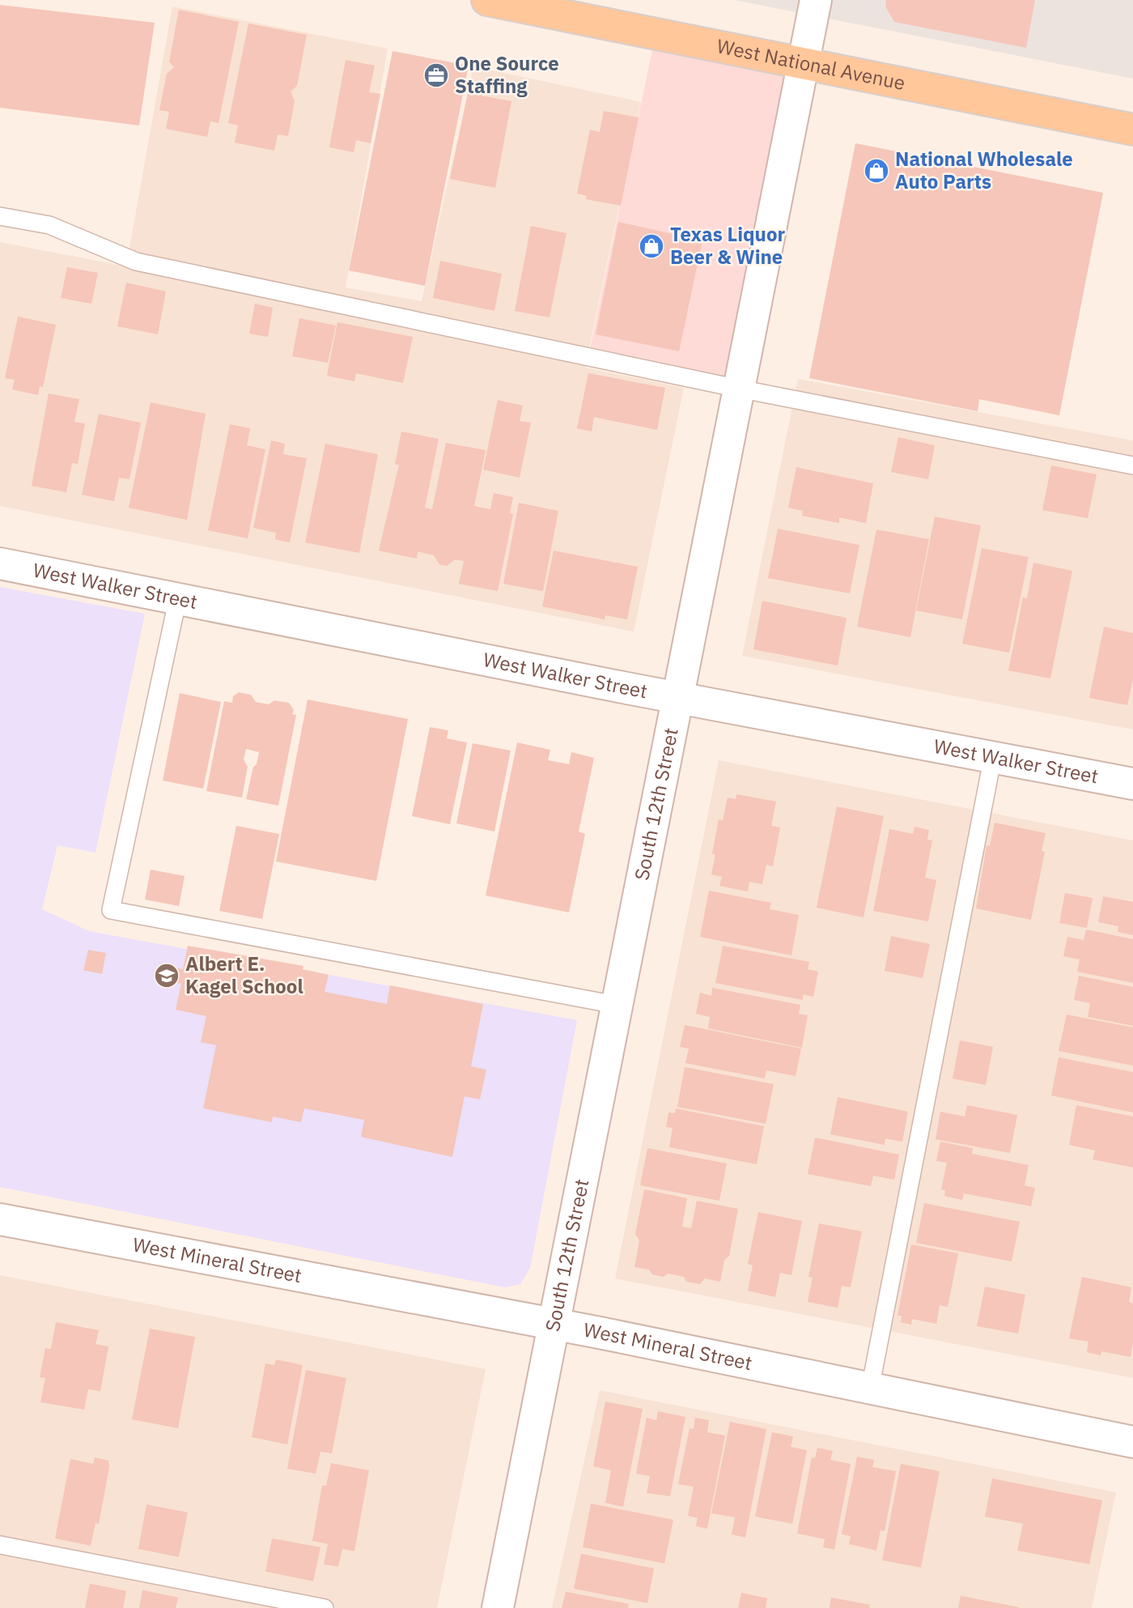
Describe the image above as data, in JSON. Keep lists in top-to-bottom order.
{
  "streets": {
    "main road": ["West National Avenue"],
    "street": ["West Walker Street", "South 12th Street", "West Mineral Street"]
  },
  "crossings": [
    ["West National Avenue", "South 12th Street"],
    ["West Walker Street", "South 12th Street"],
    ["South 12th Street", "West Mineral Street"]
  ],
  "places": {
    "office": ["One Source Staffing"],
    "shop": ["National Wholesale Auto Parts", "Texas Liquor Beer & Wine"],
    "school or university": ["Albert E. Kagel School"]
  }
}
